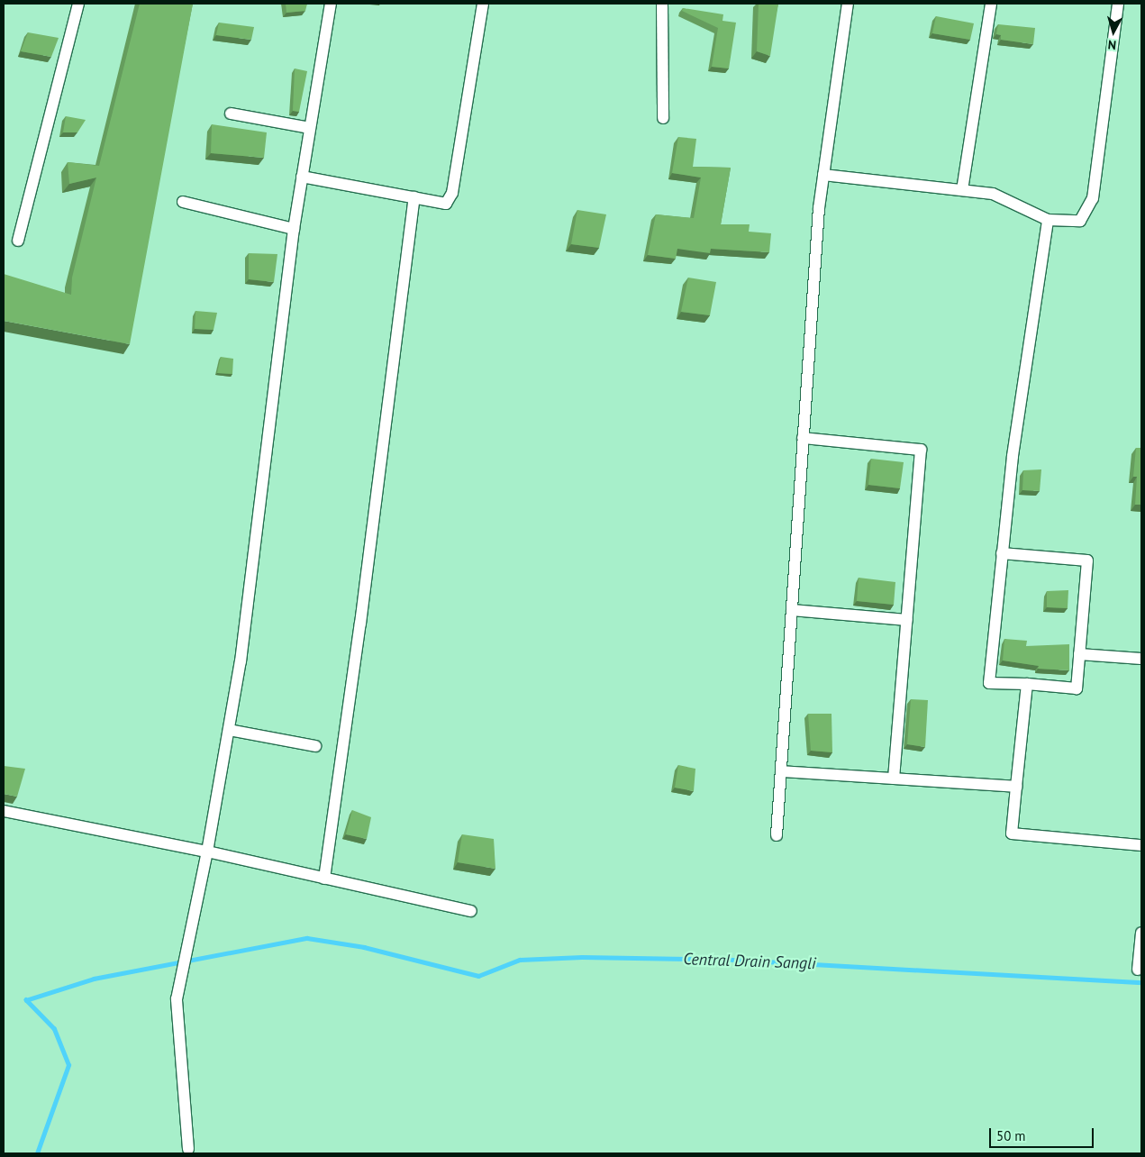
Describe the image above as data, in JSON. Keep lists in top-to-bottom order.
{
  "water": ["Central Drain Sangli"],
  "scale_bar": "50 m",
  "north": "bottom"
}
